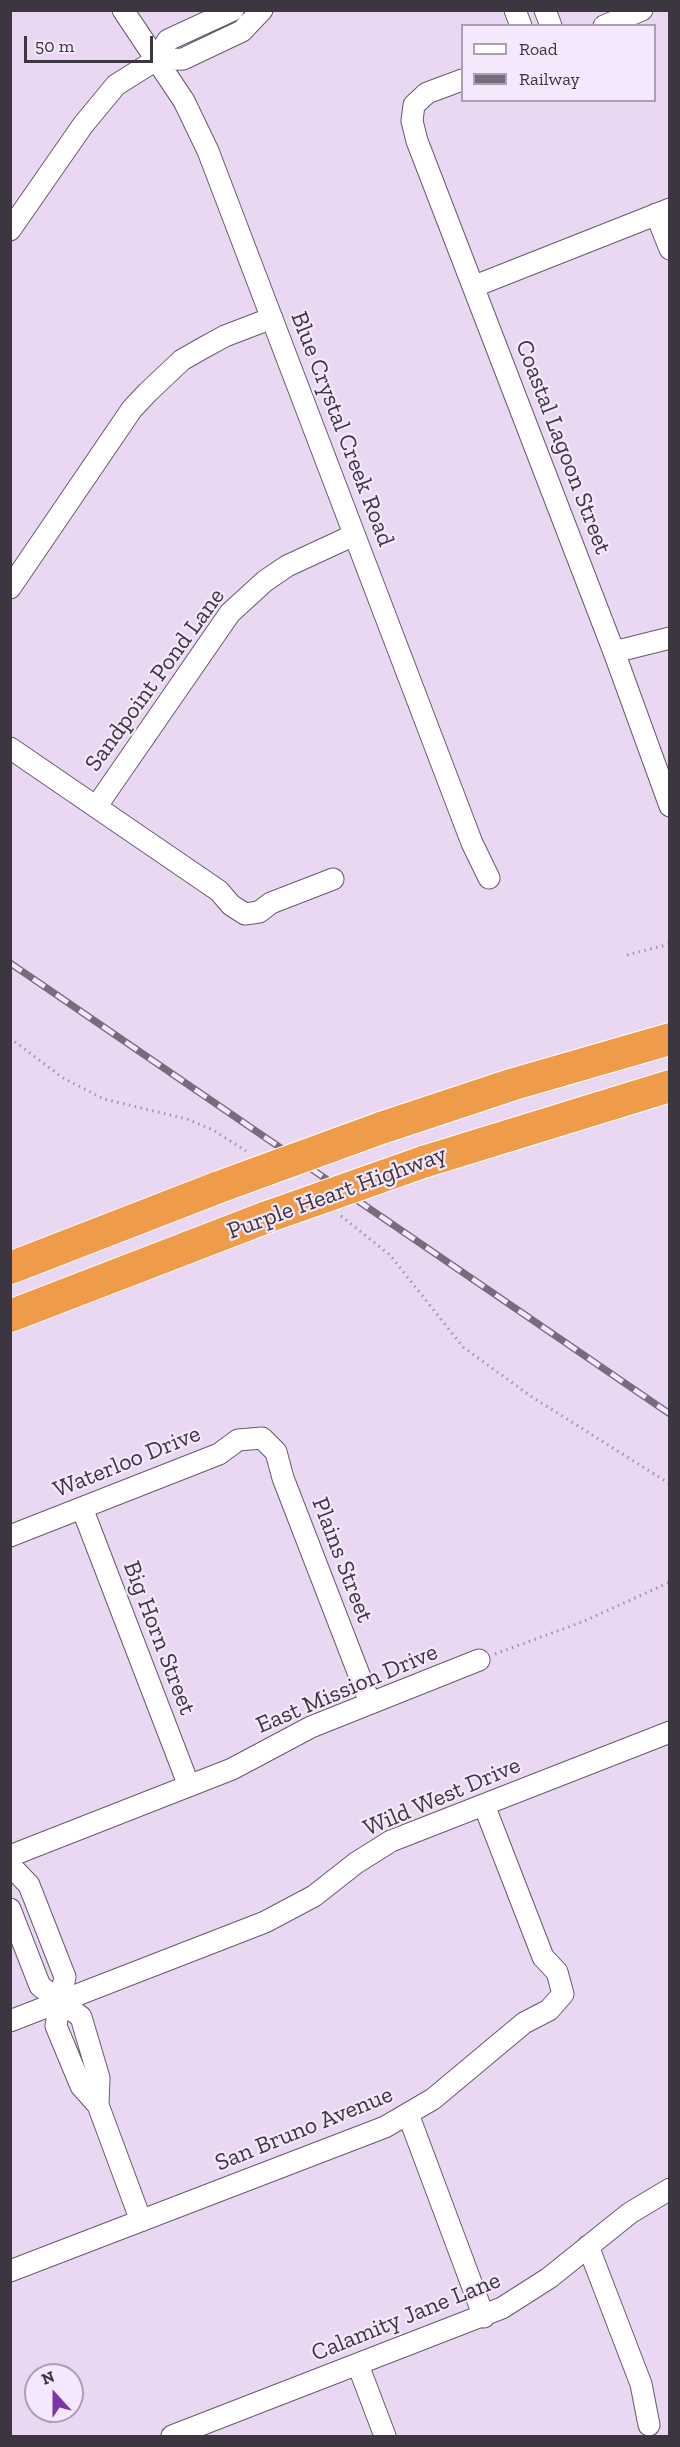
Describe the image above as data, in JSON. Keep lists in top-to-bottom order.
{
  "streets": {
    "highway": ["Purple Heart Highway"],
    "street": [
      "Blue Crystal Creek Road",
      "Coastal Lagoon Street",
      "Sandpoint Pond Lane",
      "Waterloo Drive",
      "Plains Street",
      "Big Horn Street",
      "East Mission Drive",
      "Wild West Drive",
      "San Bruno Avenue",
      "Calamity Jane Lane"
    ]
  },
  "crossings": [
    ["Blue Crystal Creek Road", "Sandpoint Pond Lane"],
    ["Waterloo Drive", "Plains Street"],
    ["Waterloo Drive", "Big Horn Street"],
    ["Plains Street", "East Mission Drive"],
    ["Big Horn Street", "East Mission Drive"],
    ["Wild West Drive", "San Bruno Avenue"]
  ],
  "legend": ["Road", "Railway"],
  "scale_bar": "50 m",
  "north": "top"
}
